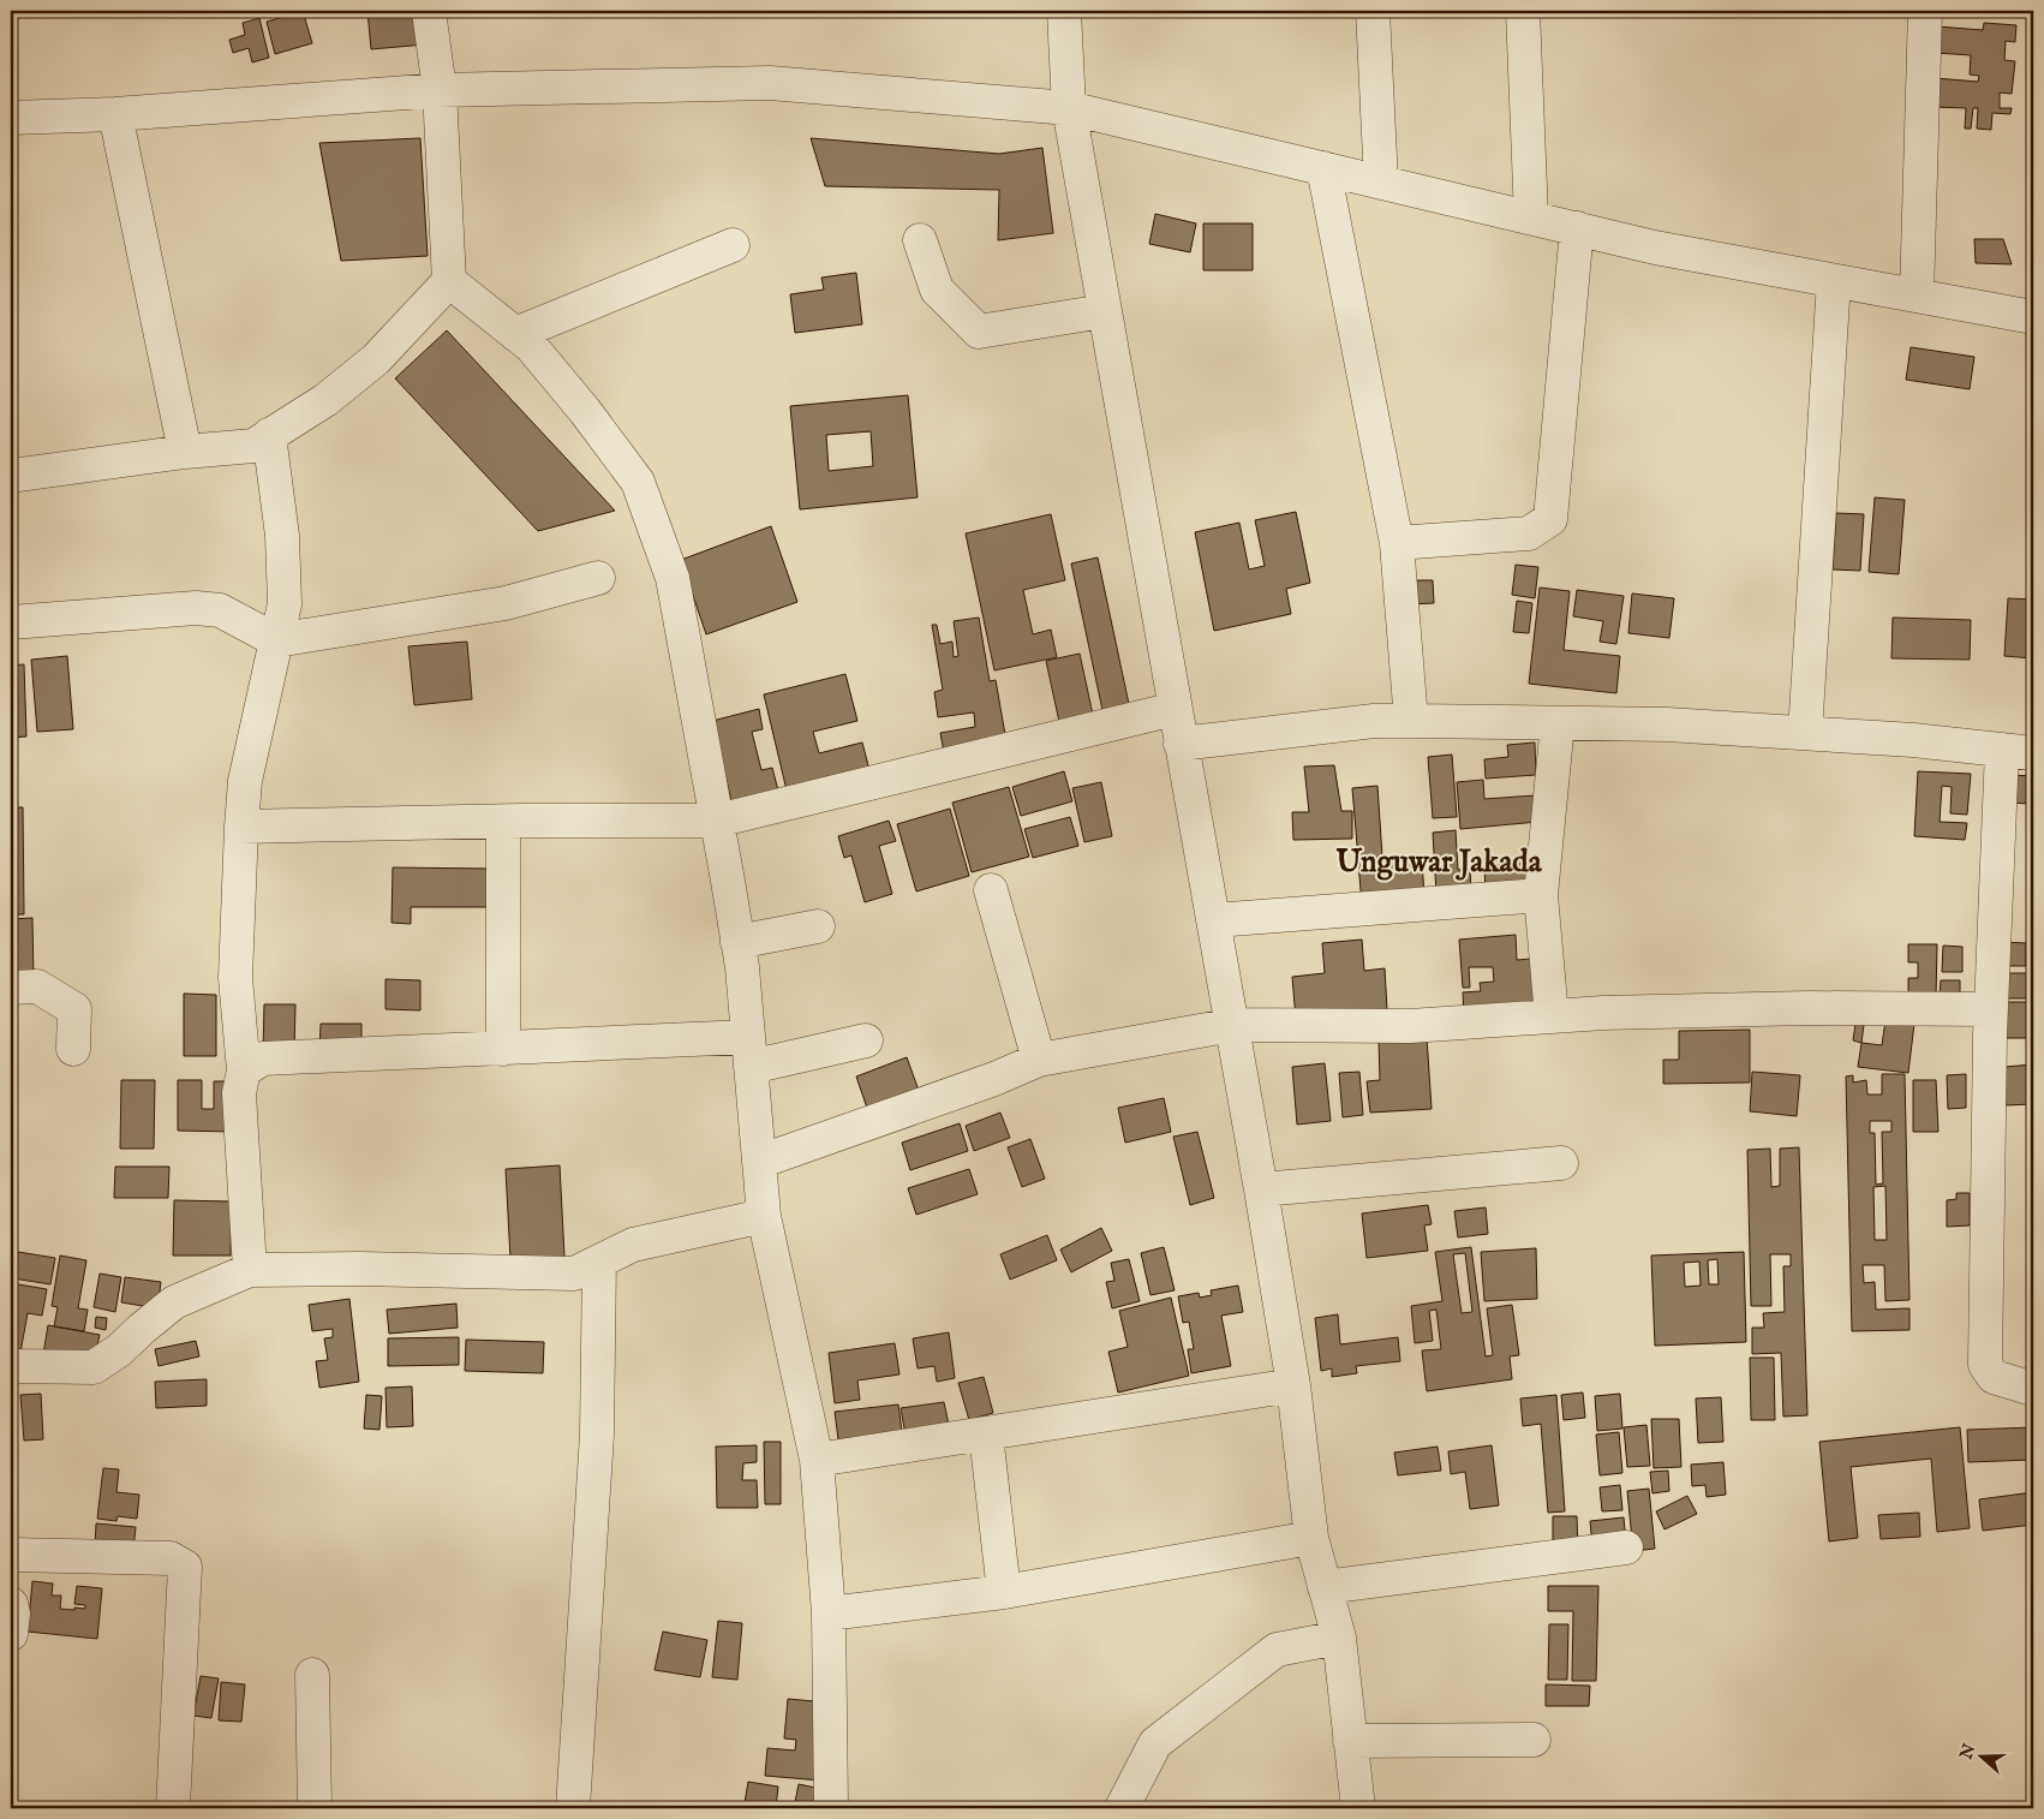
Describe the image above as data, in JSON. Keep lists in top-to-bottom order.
{
  "districts": ["Unguwar Jakada"],
  "north": "left"
}
